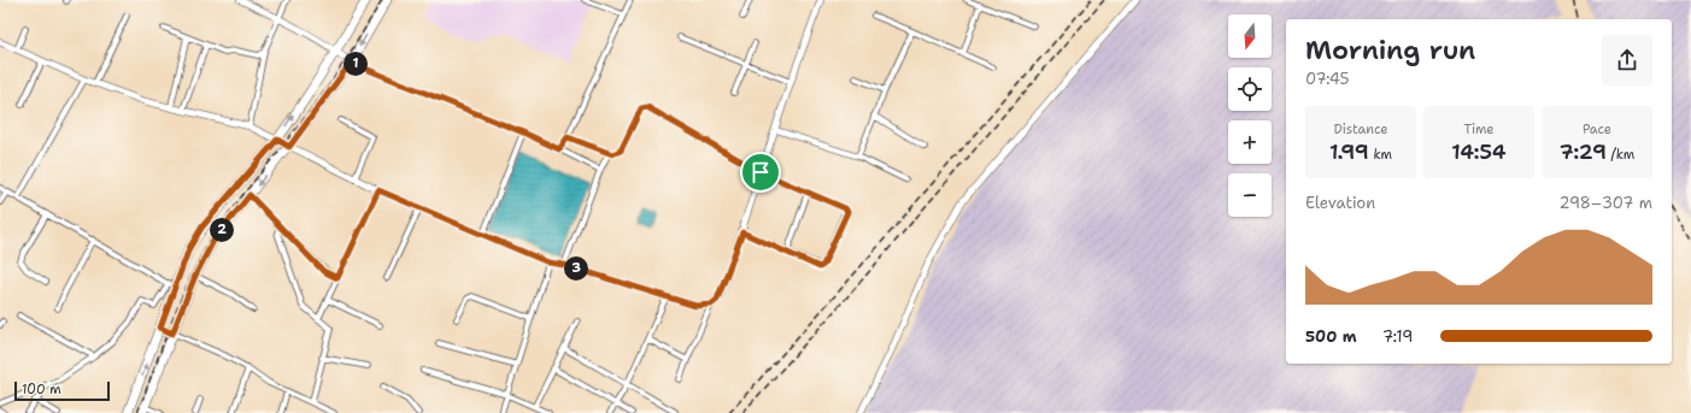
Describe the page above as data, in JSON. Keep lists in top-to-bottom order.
{
  "scale_bar": "100 m",
  "north": "bottom",
  "page": {
    "map_buttons": ["+", "−"],
    "heading": ["Morning run", "07:45"],
    "pins": ["1", "2", "3"],
    "stats": [
      ["Distance", "1.99 km"],
      ["Time", "14:54"],
      ["Pace", "7:29 /km"]
    ],
    "chart": ["Elevation", "298–307 m"],
    "list": [
      {
        "name": "500 m",
        "note": "7:19"
      }
    ],
    "scale": "100 m"
  }
}
